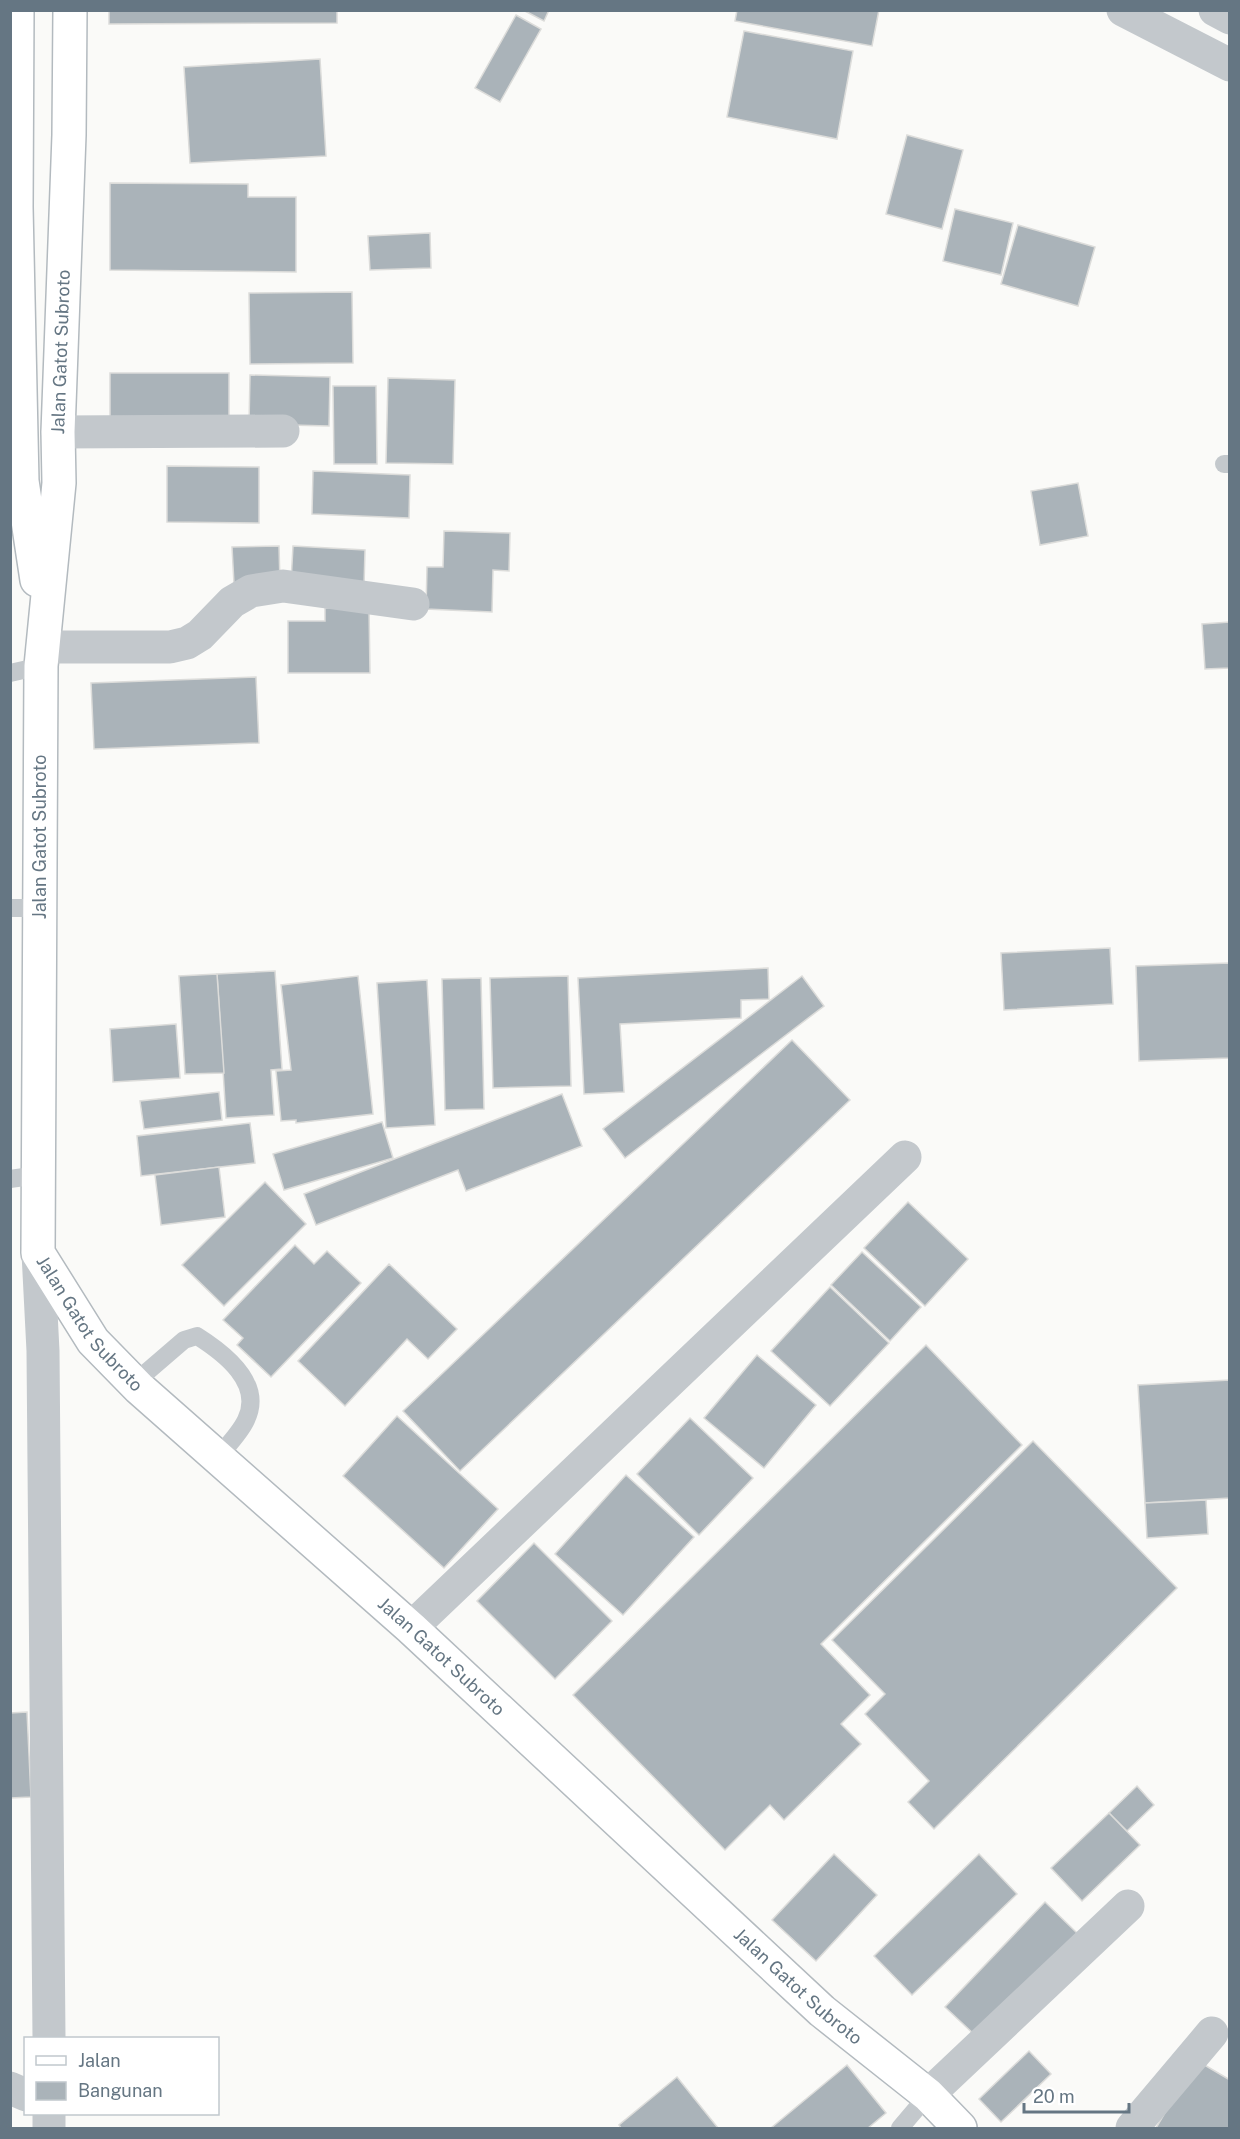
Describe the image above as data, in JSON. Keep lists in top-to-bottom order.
{
  "streets": {
    "main road": ["Jalan Gatot Subroto"]
  },
  "legend": ["Jalan", "Bangunan"],
  "scale_bar": "20 m"
}
